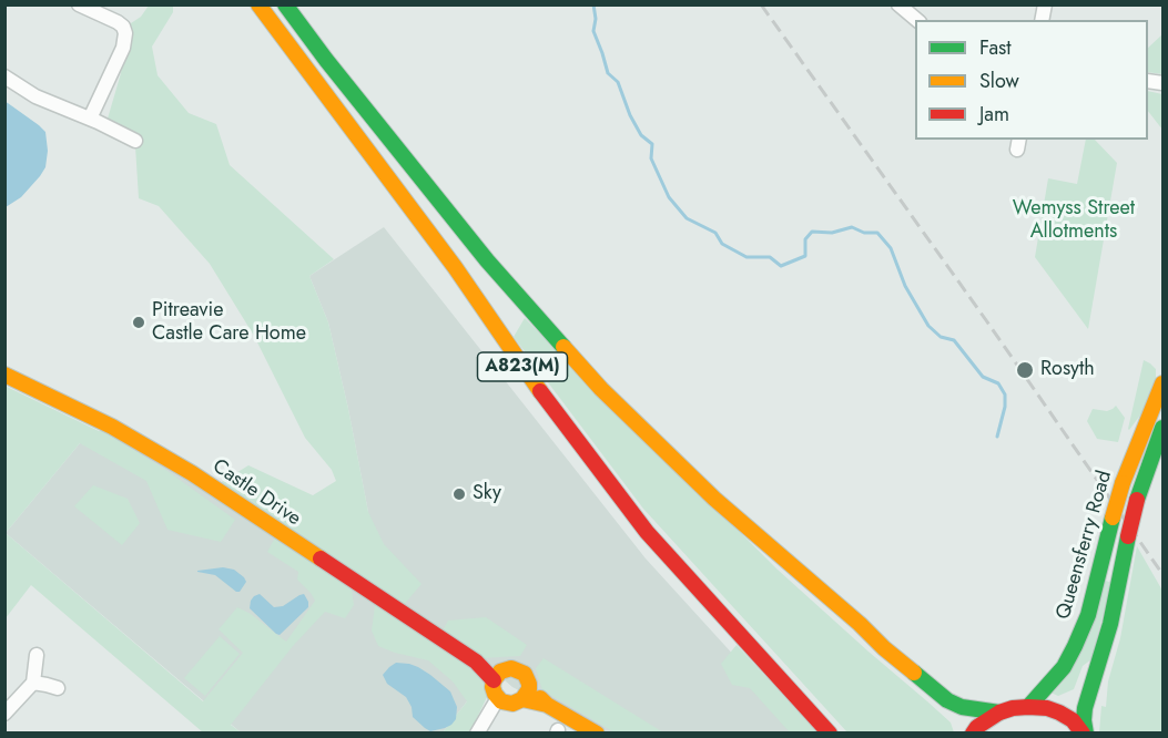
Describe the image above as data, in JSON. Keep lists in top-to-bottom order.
{
  "streets": {
    "main road": ["A823(M)", "Castle Drive", "Queensferry Road"]
  },
  "parks": ["Wemyss Street Allotments"],
  "places": ["Pitreavie Castle Care Home", "Rosyth", "Sky"],
  "legend": ["Fast", "Slow", "Jam"]
}
